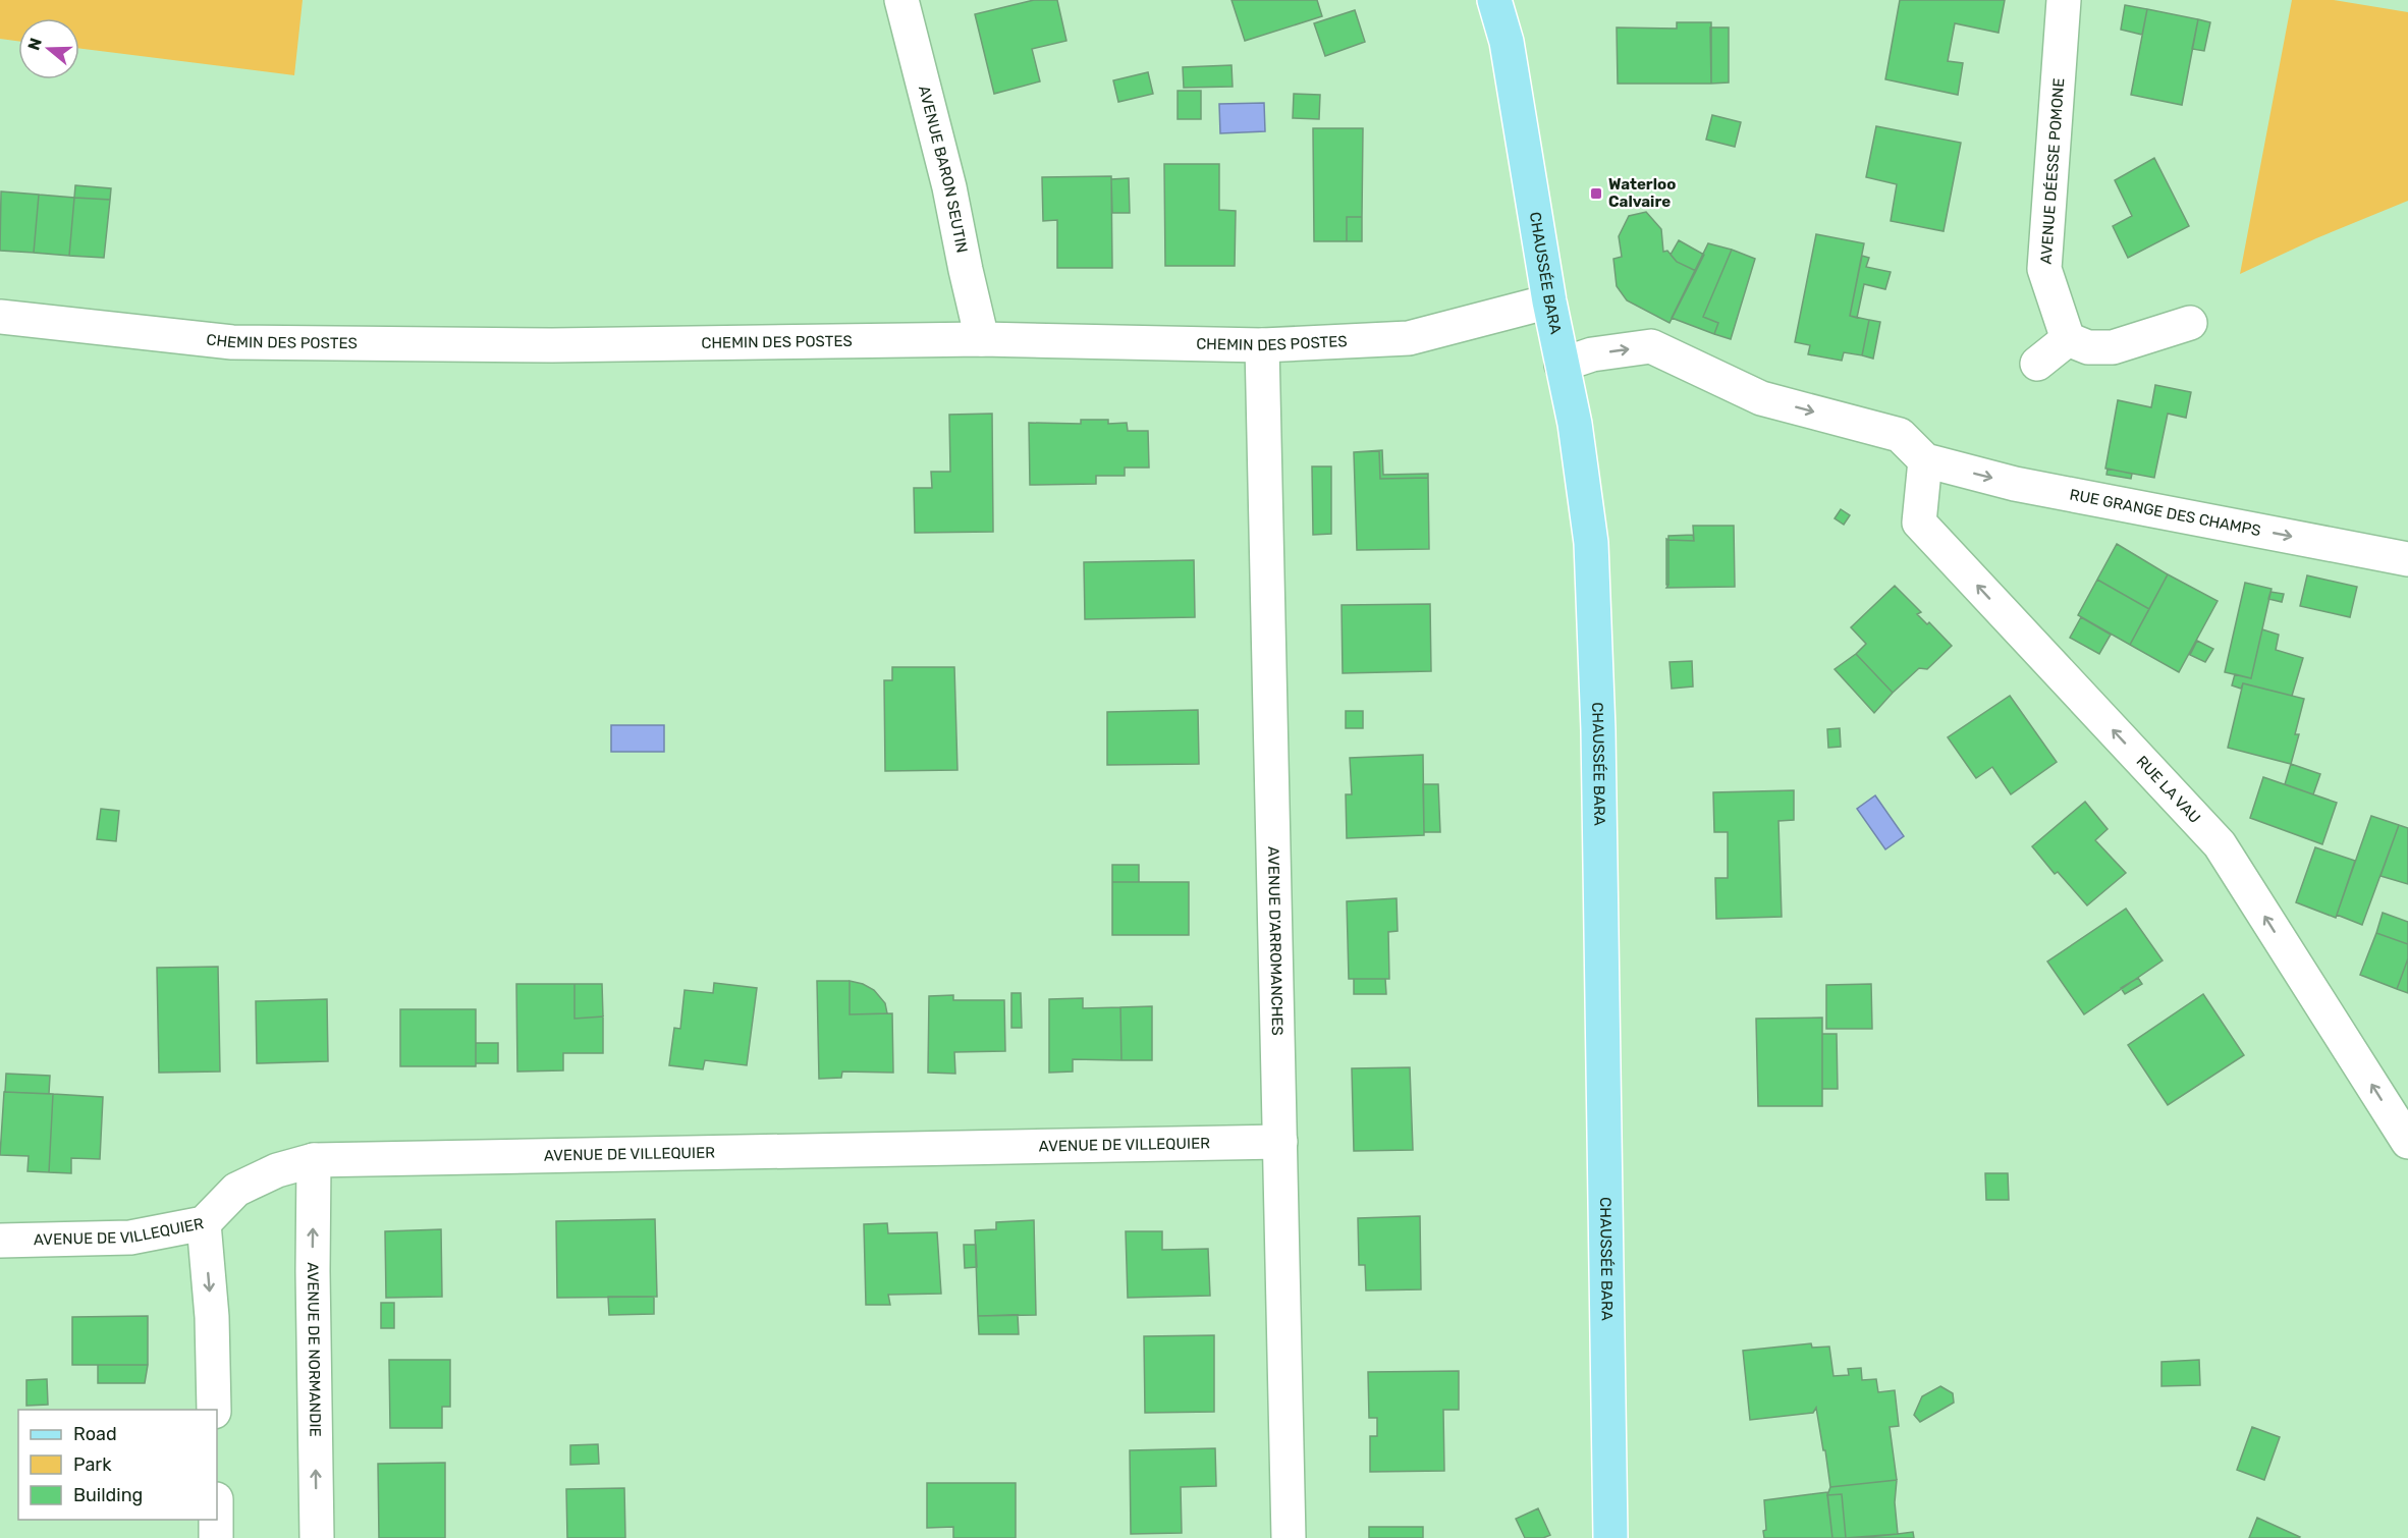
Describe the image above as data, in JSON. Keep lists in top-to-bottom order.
{
  "streets": {
    "main road": ["CHAUSSÉE BARA"],
    "street": [
      "AVENUE BARON SEUTIN",
      "AVENUE DÉESSE POMONE",
      "CHEMIN DES POSTES",
      "RUE GRANGE DES CHAMPS",
      "RUE LA VAU",
      "AVENUE D'ARROMANCHES",
      "AVENUE DE VILLEQUIER",
      "AVENUE DE NORMANDIE"
    ]
  },
  "crossings": [
    ["AVENUE BARON SEUTIN", "CHEMIN DES POSTES"],
    ["CHAUSSÉE BARA", "CHEMIN DES POSTES"],
    ["CHEMIN DES POSTES", "AVENUE D'ARROMANCHES"],
    ["RUE GRANGE DES CHAMPS", "RUE LA VAU"],
    ["AVENUE D'ARROMANCHES", "AVENUE DE VILLEQUIER"],
    ["AVENUE DE VILLEQUIER", "AVENUE DE NORMANDIE"]
  ],
  "one_way": ["RUE GRANGE DES CHAMPS", "RUE LA VAU"],
  "places": {
    "transit": ["Waterloo Calvaire"]
  },
  "legend": ["Road", "Park", "Building"],
  "north": "left"
}
